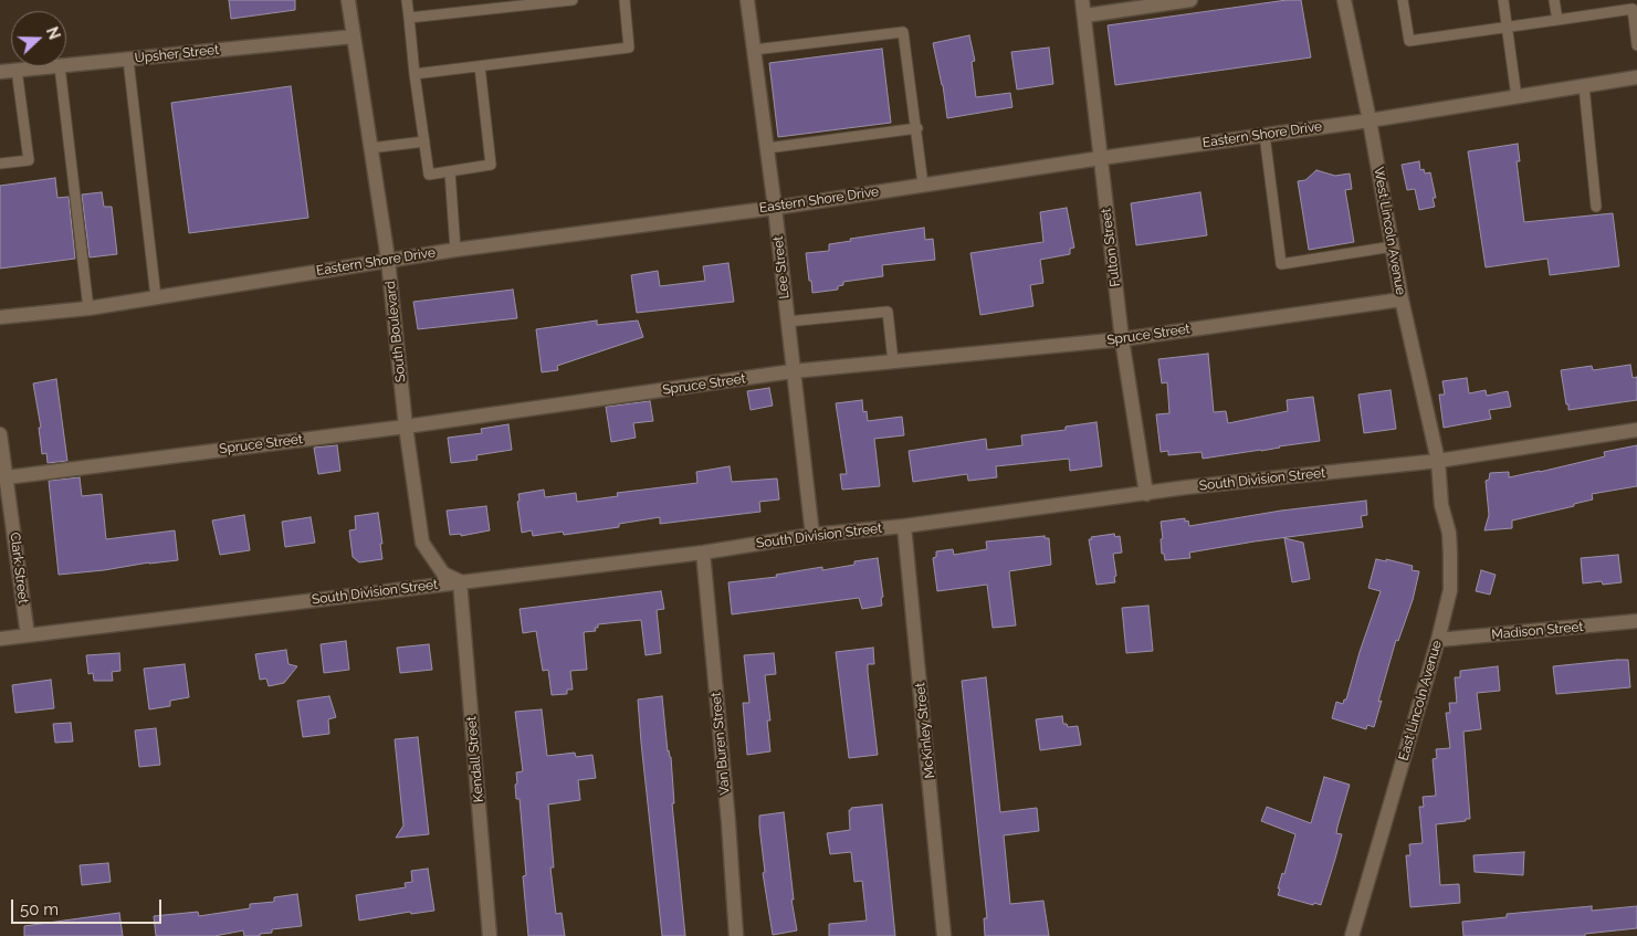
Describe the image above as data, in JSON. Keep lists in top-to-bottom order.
{
  "streets": {
    "street": [
      "Upsher Street",
      "Eastern Shore Drive",
      "West Lincoln Avenue",
      "Fulton Street",
      "Lee Street",
      "South Boulevard",
      "Spruce Street",
      "South Division Street",
      "Clark Street",
      "Madison Street",
      "East Lincoln Avenue",
      "McKinley Street",
      "Van Buren Street",
      "Kendall Street"
    ]
  },
  "crossings": [
    ["Upsher Street", "South Boulevard"],
    ["Eastern Shore Drive", "West Lincoln Avenue"],
    ["Eastern Shore Drive", "Fulton Street"],
    ["Eastern Shore Drive", "Lee Street"],
    ["Eastern Shore Drive", "South Boulevard"],
    ["West Lincoln Avenue", "Spruce Street"],
    ["West Lincoln Avenue", "South Division Street"],
    ["West Lincoln Avenue", "East Lincoln Avenue"],
    ["Fulton Street", "Spruce Street"],
    ["Fulton Street", "South Division Street"],
    ["Lee Street", "Spruce Street"],
    ["Lee Street", "South Division Street"],
    ["South Boulevard", "Spruce Street"],
    ["South Boulevard", "South Division Street"],
    ["South Boulevard", "Kendall Street"],
    ["Spruce Street", "Clark Street"],
    ["South Division Street", "Clark Street"],
    ["South Division Street", "East Lincoln Avenue"],
    ["South Division Street", "McKinley Street"],
    ["South Division Street", "Van Buren Street"],
    ["South Division Street", "Kendall Street"],
    ["Madison Street", "East Lincoln Avenue"]
  ],
  "scale_bar": "50 m",
  "north": "right"
}
